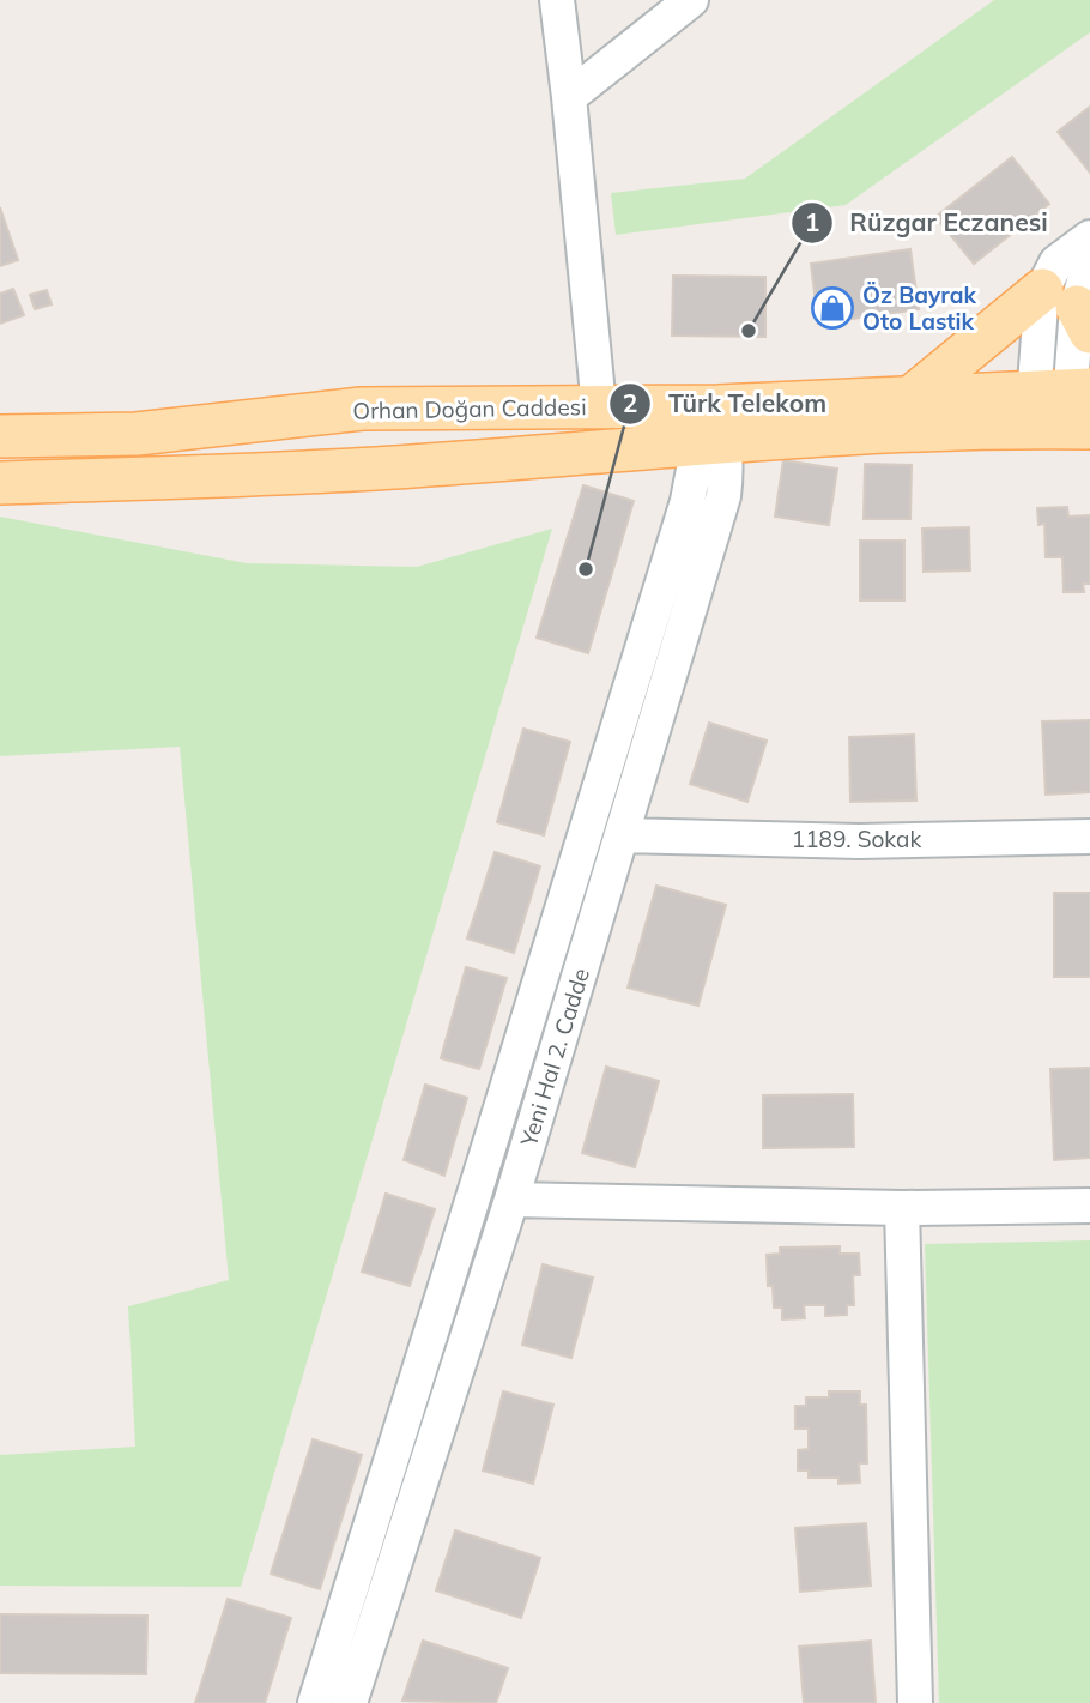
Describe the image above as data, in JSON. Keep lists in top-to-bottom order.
{
  "streets": {
    "main road": ["Orhan Doğan Caddesi"],
    "street": ["1189. Sokak", "Yeni Hal 2. Cadde"]
  },
  "crossings": [
    ["Orhan Doğan Caddesi", "Yeni Hal 2. Cadde"],
    ["1189. Sokak", "Yeni Hal 2. Cadde"]
  ],
  "places": {
    "shop": ["Öz Bayrak Oto Lastik"],
    "other": ["Rüzgar Eczanesi", "Türk Telekom"]
  }
}
